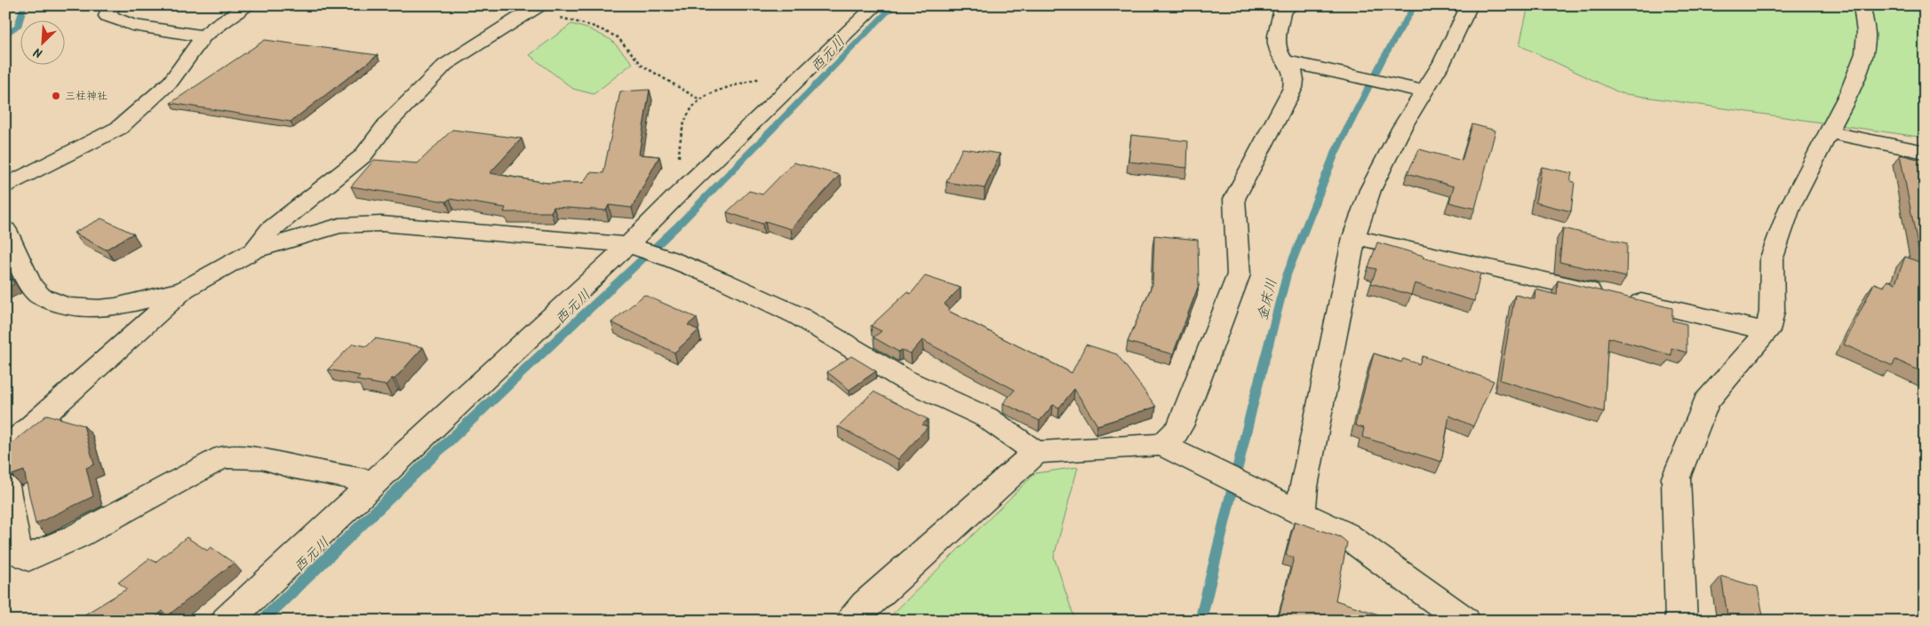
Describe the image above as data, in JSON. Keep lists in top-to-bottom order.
{
  "water": ["西元川", "金床川"],
  "places": ["三柱神社"],
  "north": "bottom left"
}
